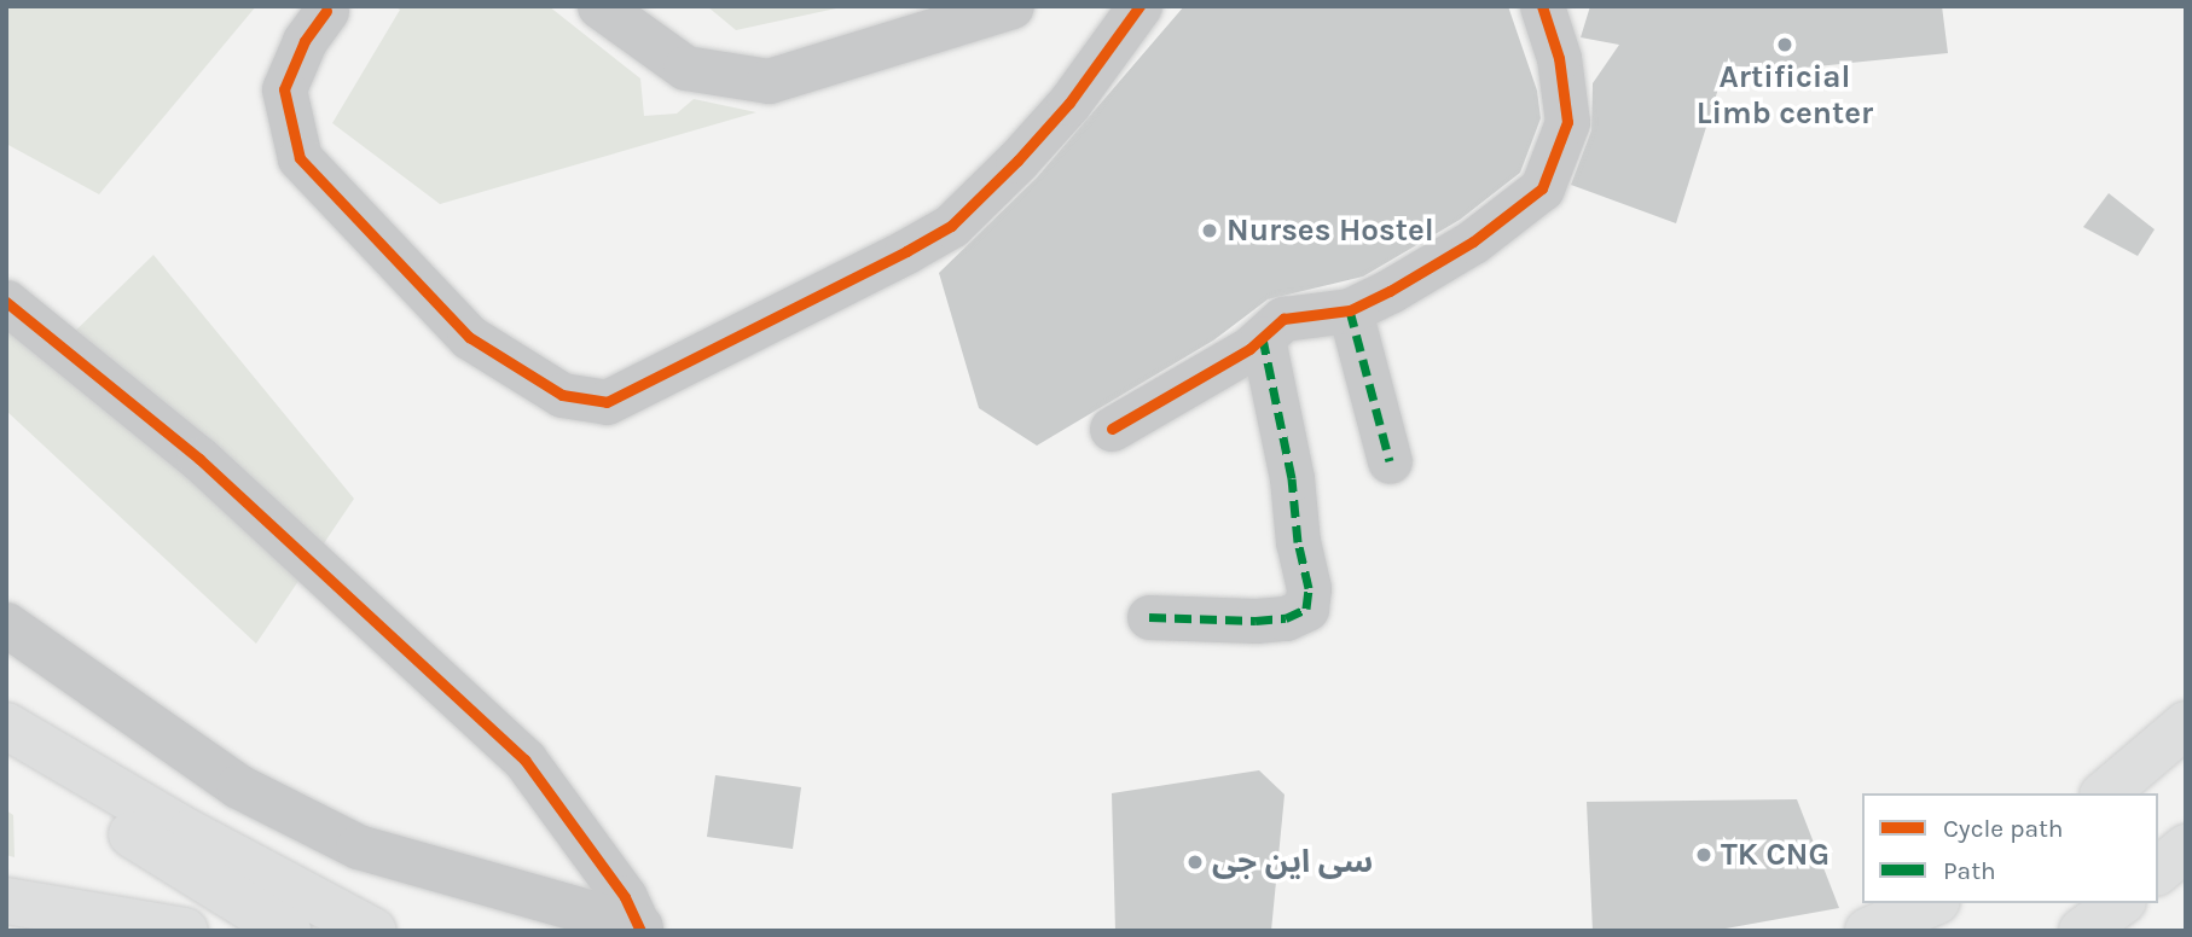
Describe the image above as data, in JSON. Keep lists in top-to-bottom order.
{
  "places": [
    "Artificial Limb center",
    "Nurses Hostel",
    "TK CNG",
    "سی این جی"
  ],
  "legend": ["Cycle path", "Path"]
}
